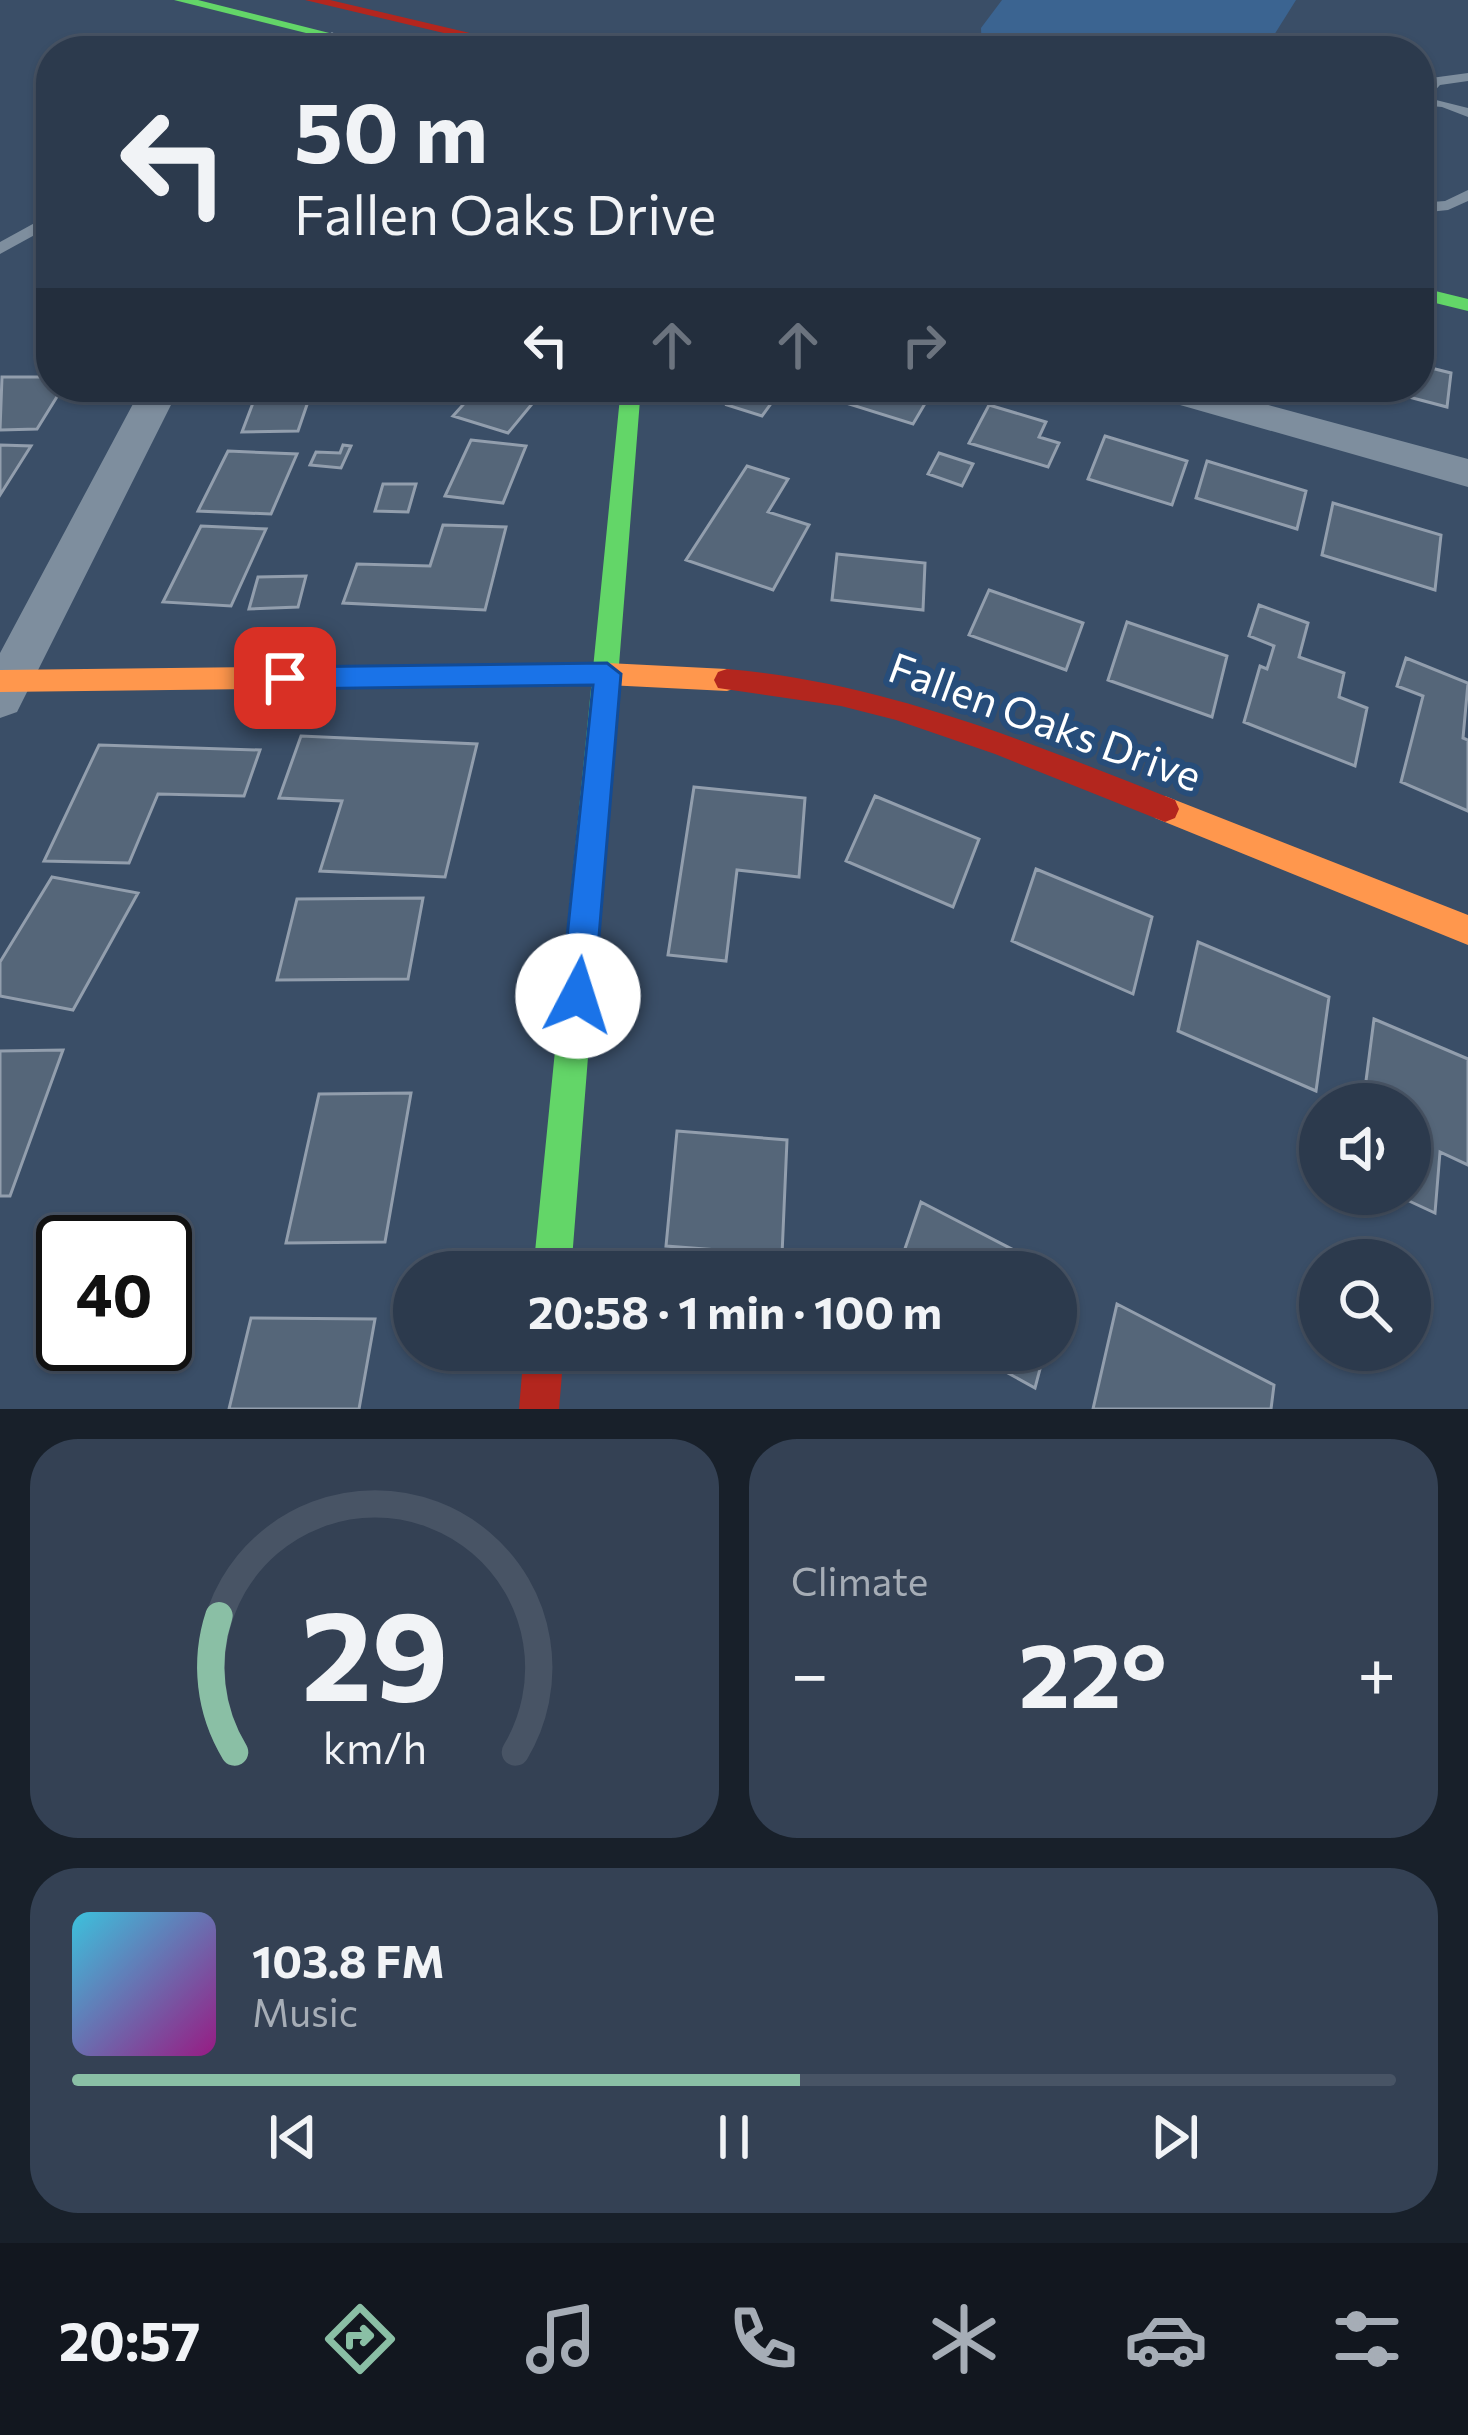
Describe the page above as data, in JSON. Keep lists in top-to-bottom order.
{
  "streets": {
    "street": ["Fallen Oaks Drive"]
  },
  "page": {
    "turn": ["50 m", "Fallen Oaks Drive"],
    "limit": "40",
    "trip": "20:58 · 1 min · 100 m",
    "tile": "Climate",
    "heat": ["−", "22°", "+"],
    "song": ["103.8 FM", "Music"],
    "tabs": "20:57",
    "gauge": ["29", "km/h"]
  }
}
